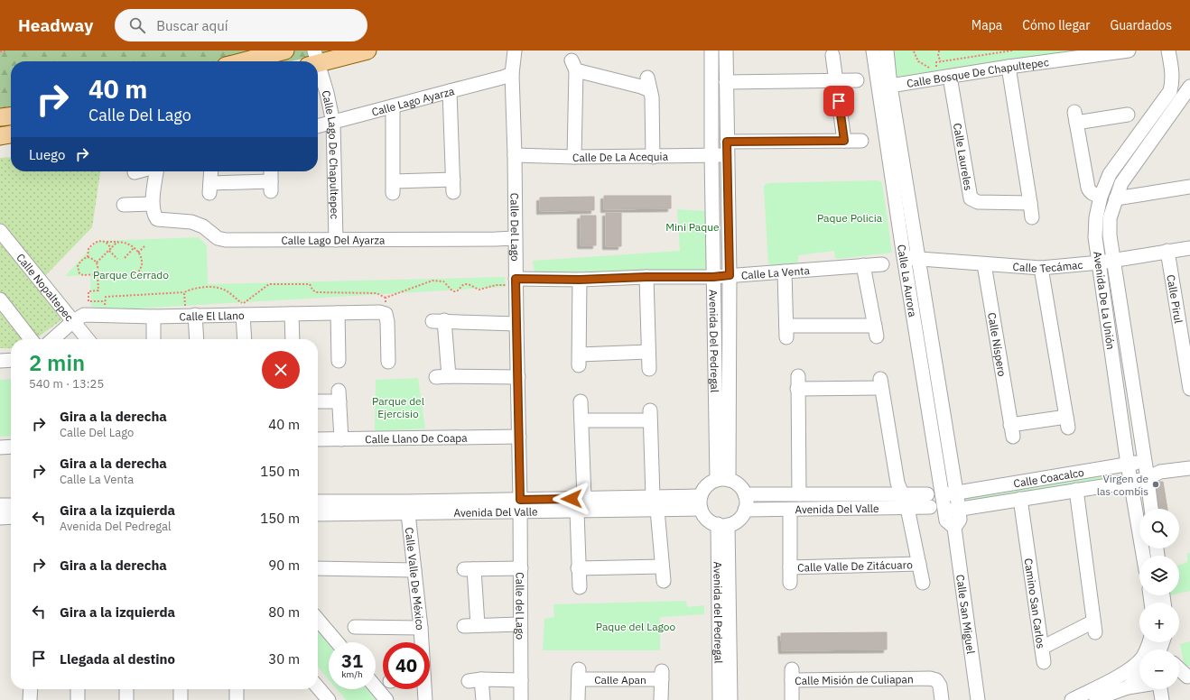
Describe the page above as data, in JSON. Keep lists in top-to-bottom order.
{
  "streets": {
    "street": [
      "Calle Bosque De Chapultepec",
      "Calle Lago Ayarza",
      "Calle Lago De Chapultepec",
      "Calle De La Acequia",
      "Calle Laureles",
      "Calle Del Lago",
      "Calle Lago Del Ayarza",
      "Calle Tecámac",
      "Calle La Venta",
      "Calle La Aurora",
      "Calle Nopaltepec",
      "Calle Pirul",
      "Avenida De La Unión",
      "Calle El Llano",
      "Avenida Del Pedregal",
      "Calle Níspero",
      "Calle Llano De Coapa",
      "Calle Coacalco",
      "Avenida Del Valle",
      "Calle Valle De Zitácuaro",
      "Calle Valle De México",
      "Camino San Carlos",
      "Calle del Lago",
      "Avenida del Pedregal",
      "Calle San Miguel",
      "Calle Apan",
      "Calle Misión de Culiapan"
    ]
  },
  "crossings": [
    ["Calle Bosque De Chapultepec", "Calle Laureles"],
    ["Calle Bosque De Chapultepec", "Calle La Aurora"],
    ["Calle Lago Ayarza", "Calle Lago De Chapultepec"],
    ["Calle Lago Ayarza", "Calle Del Lago"],
    ["Calle Lago De Chapultepec", "Calle Lago Del Ayarza"],
    ["Calle De La Acequia", "Calle Del Lago"],
    ["Calle De La Acequia", "Avenida Del Pedregal"],
    ["Calle Del Lago", "Calle Lago Del Ayarza"],
    ["Calle Del Lago", "Calle La Venta"],
    ["Calle Del Lago", "Calle Llano De Coapa"],
    ["Calle Del Lago", "Avenida Del Valle"],
    ["Calle Del Lago", "Calle del Lago"],
    ["Calle Tecámac", "Calle La Aurora"],
    ["Calle Tecámac", "Calle Pirul"],
    ["Calle Tecámac", "Avenida De La Unión"],
    ["Calle Tecámac", "Calle Níspero"],
    ["Calle La Venta", "Avenida Del Pedregal"],
    ["Calle La Aurora", "Calle Coacalco"],
    ["Calle La Aurora", "Calle San Miguel"],
    ["Calle Nopaltepec", "Calle El Llano"],
    ["Avenida De La Unión", "Calle Coacalco"],
    ["Avenida Del Pedregal", "Avenida Del Valle"],
    ["Avenida Del Pedregal", "Avenida del Pedregal"],
    ["Calle Coacalco", "Camino San Carlos"],
    ["Calle Coacalco", "Calle San Miguel"],
    ["Avenida Del Valle", "Calle Valle De Zitácuaro"],
    ["Avenida Del Valle", "Calle Valle De México"],
    ["Avenida Del Valle", "Calle del Lago"],
    ["Avenida Del Valle", "Avenida del Pedregal"]
  ],
  "parks": [
    "Paque Policia",
    "Mini Paque",
    "Parque Cerrado",
    "Parque del Ejercisio",
    "Paque del Lagoo"
  ],
  "places": ["Virgen de las combis"],
  "page": {
    "header": "Headway",
    "search": "Buscar aquí",
    "nav": ["Mapa", "Cómo llegar", "Guardados"],
    "turn": ["40 m", "Calle Del Lago"],
    "then": "Luego",
    "heading": ["2 min", "540 m · 13:25"],
    "list": [
      {
        "name": "Gira a la derecha",
        "note": "Calle Del Lago",
        "value": "40 m"
      },
      {
        "name": "Gira a la derecha",
        "note": "Calle La Venta",
        "value": "150 m"
      },
      {
        "name": "Gira a la izquierda",
        "note": "Avenida Del Pedregal",
        "value": "150 m"
      },
      {
        "name": "Gira a la derecha",
        "value": "90 m"
      },
      {
        "name": "Gira a la izquierda",
        "value": "80 m"
      },
      {
        "name": "Llegada al destino",
        "value": "30 m"
      }
    ],
    "map_buttons": ["+", "−"],
    "speed": "31 km/h",
    "limit": "40"
  }
}
